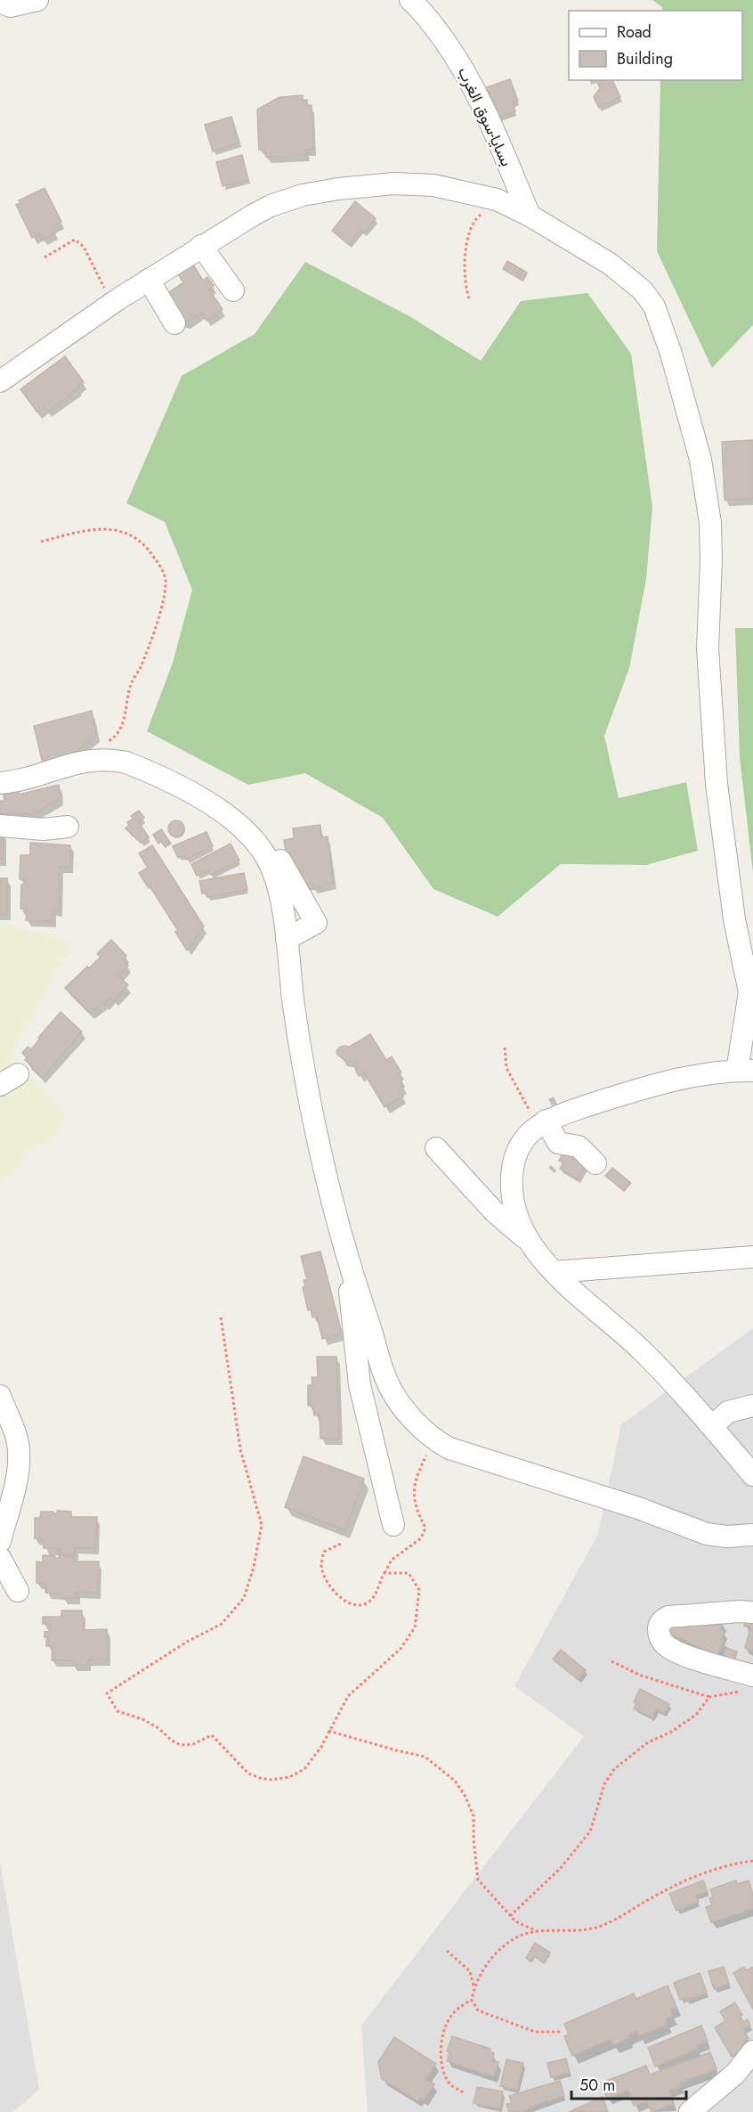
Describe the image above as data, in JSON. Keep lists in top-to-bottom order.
{
  "streets": {
    "street": ["بسايا-سوق الغرب"]
  },
  "legend": ["Road", "Building"],
  "scale_bar": "50 m"
}
